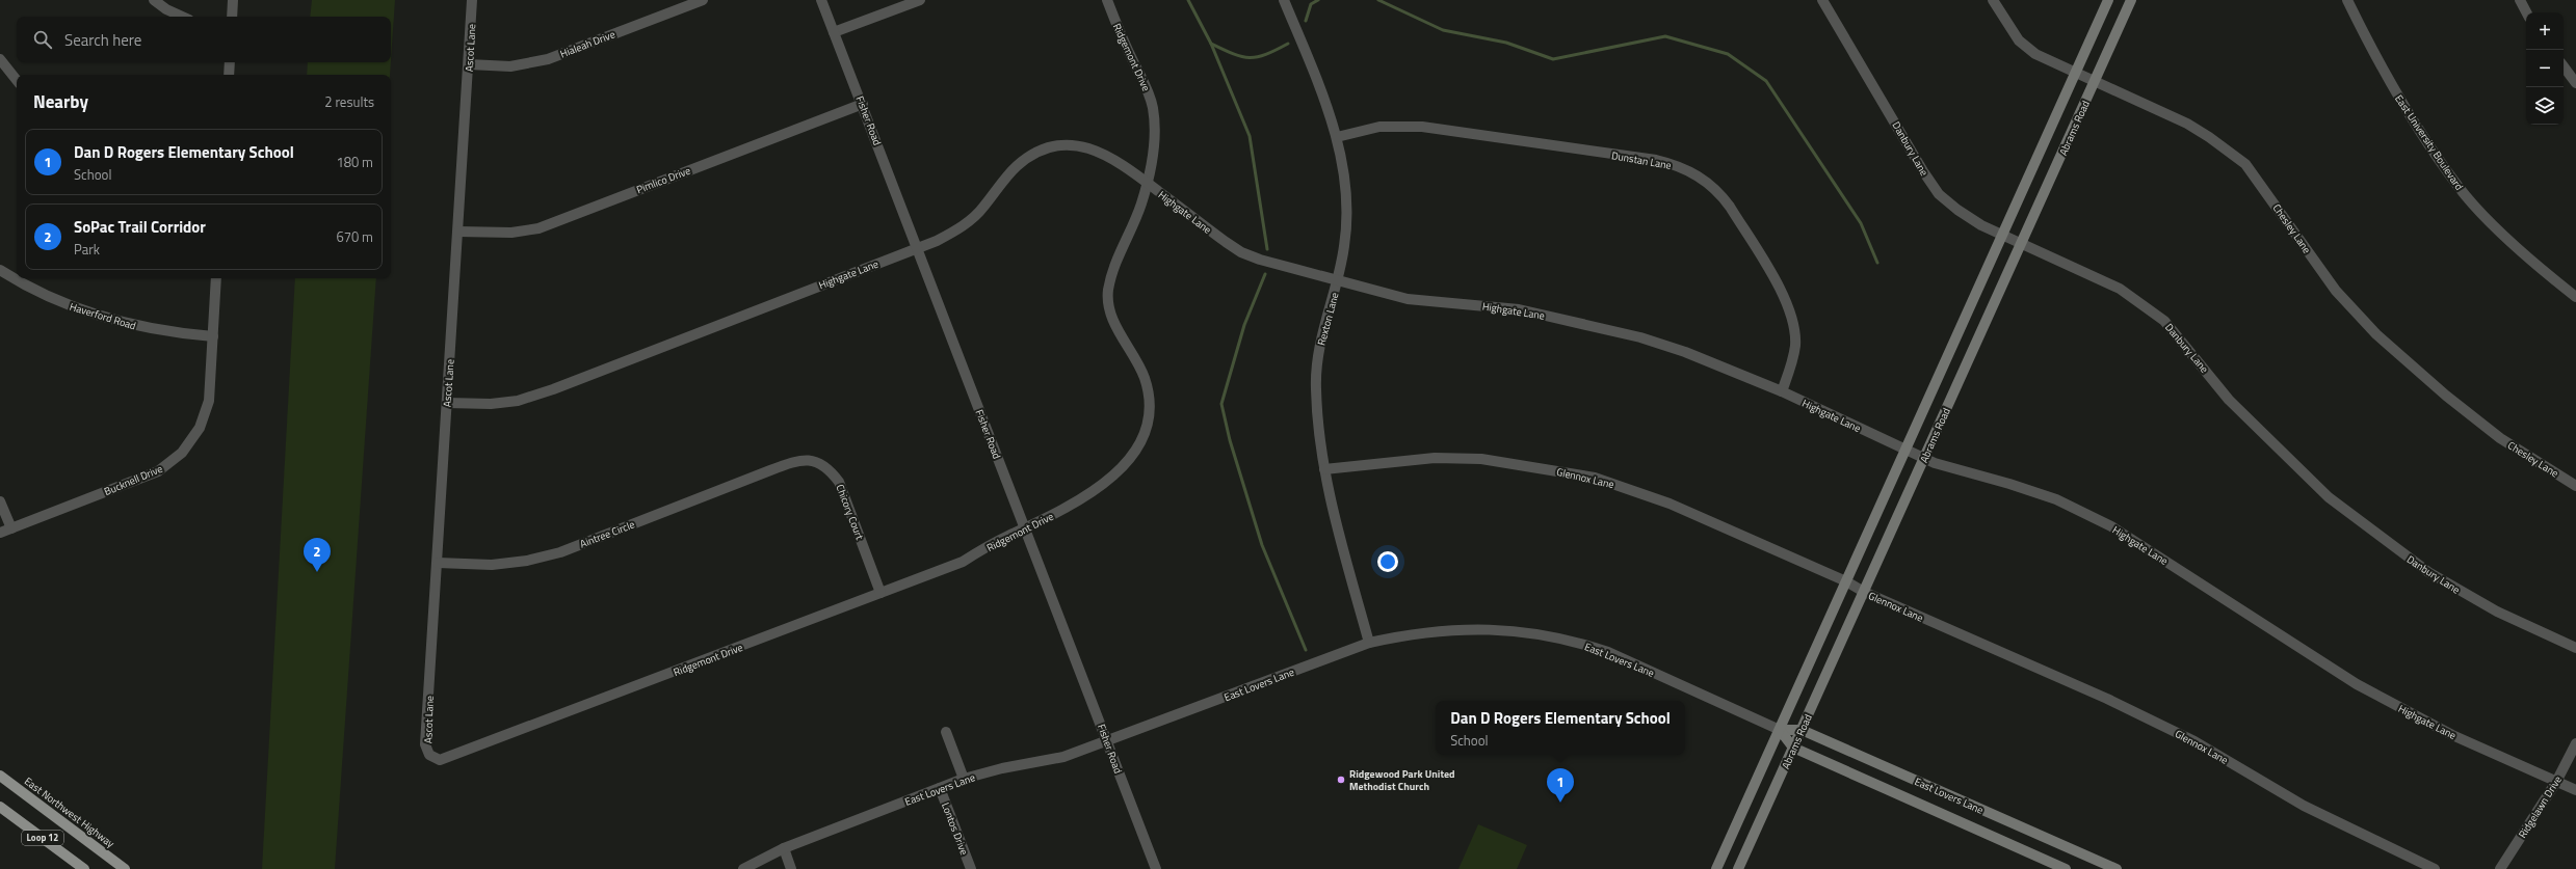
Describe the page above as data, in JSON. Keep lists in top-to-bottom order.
{
  "streets": {
    "main road": [
      "Abrams Road",
      "East Lovers Lane",
      "East Northwest Highway",
      "Loop 12"
    ],
    "street": [
      "Hialeah Drive",
      "Ascot Lane",
      "Ridgemont Drive",
      "Fisher Road",
      "East University Boulevard",
      "Danbury Lane",
      "Dunstan Lane",
      "Pimlico Drive",
      "Highgate Lane",
      "Chesley Lane",
      "Haverford Road",
      "Rexton Lane",
      "Glennox Lane",
      "Bucknell Drive",
      "Chicory Court",
      "Aintree Circle",
      "Ridgelawn Drive",
      "Lontos Drive"
    ]
  },
  "crossings": [
    ["Hialeah Drive", "Ascot Lane"],
    ["Ascot Lane", "Ridgemont Drive"],
    ["Ascot Lane", "Pimlico Drive"],
    ["Ascot Lane", "Highgate Lane"],
    ["Ascot Lane", "Aintree Circle"],
    ["Ridgemont Drive", "Fisher Road"],
    ["Ridgemont Drive", "Highgate Lane"],
    ["Ridgemont Drive", "Chicory Court"],
    ["Fisher Road", "Pimlico Drive"],
    ["Fisher Road", "Highgate Lane"],
    ["Fisher Road", "East Lovers Lane"],
    ["Abrams Road", "Danbury Lane"],
    ["Abrams Road", "Highgate Lane"],
    ["Abrams Road", "Chesley Lane"],
    ["Abrams Road", "Glennox Lane"],
    ["Abrams Road", "East Lovers Lane"],
    ["Dunstan Lane", "Highgate Lane"],
    ["Dunstan Lane", "Rexton Lane"],
    ["Highgate Lane", "Rexton Lane"],
    ["Highgate Lane", "Ridgelawn Drive"],
    ["Haverford Road", "Bucknell Drive"],
    ["Rexton Lane", "Glennox Lane"],
    ["Rexton Lane", "East Lovers Lane"],
    ["Chicory Court", "Aintree Circle"],
    ["East Lovers Lane", "Lontos Drive"]
  ],
  "places": ["Ridgewood Park United Methodist Church"],
  "page": {
    "map_buttons": ["+", "−"],
    "search": "Search here",
    "heading": ["Nearby", "2 results"],
    "list": [
      {
        "mark": "1",
        "name": "Dan D Rogers Elementary School",
        "note": "School",
        "value": "180 m"
      },
      {
        "mark": "2",
        "name": "SoPac Trail Corridor",
        "note": "Park",
        "value": "670 m"
      }
    ],
    "pins": ["2", "1"],
    "popup": ["Dan D Rogers Elementary School", "School"]
  }
}
